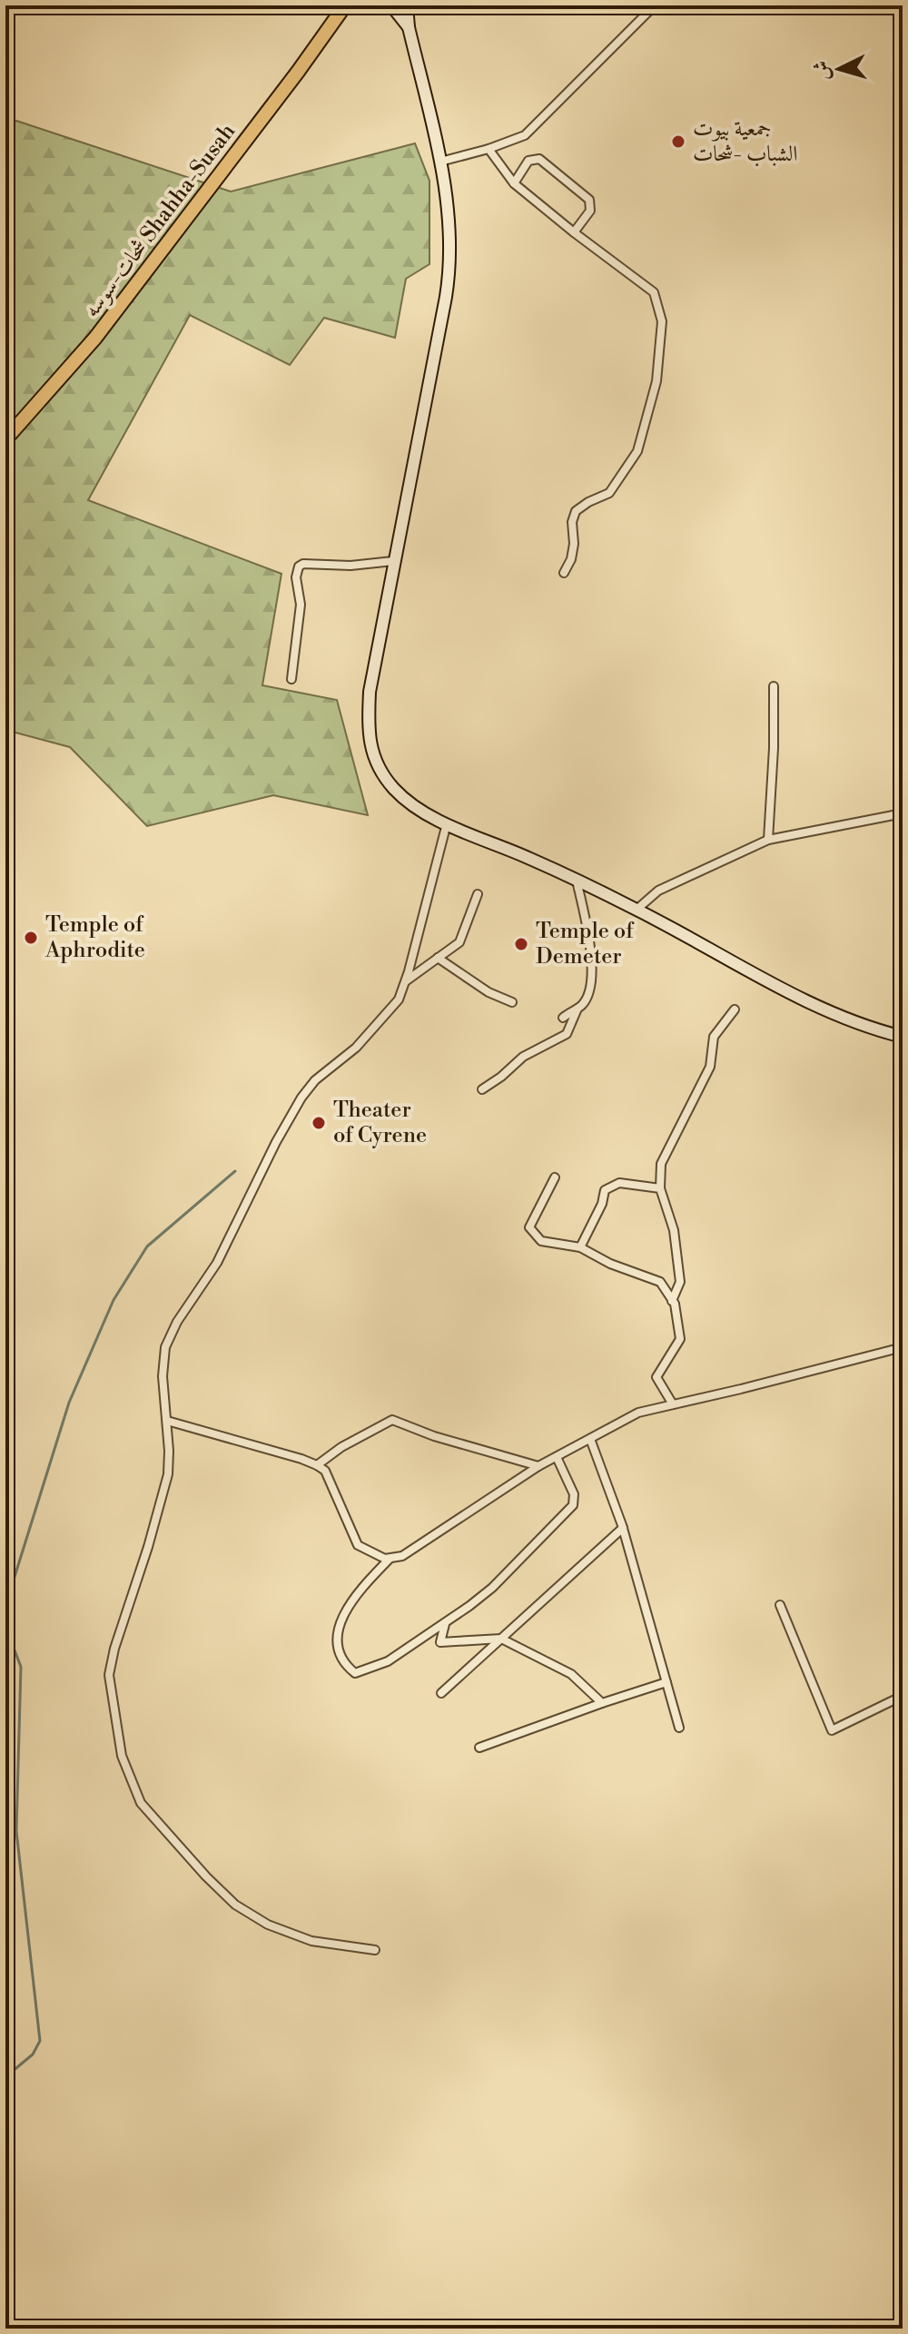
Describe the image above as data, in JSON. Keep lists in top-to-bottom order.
{
  "streets": {
    "main road": ["شحات-سوسه Shahha-Susah"]
  },
  "places": [
    "جمعية بيوت الشباب -شحات",
    "Temple of Aphrodite",
    "Temple of Demeter",
    "Theater of Cyrene"
  ],
  "north": "left"
}
